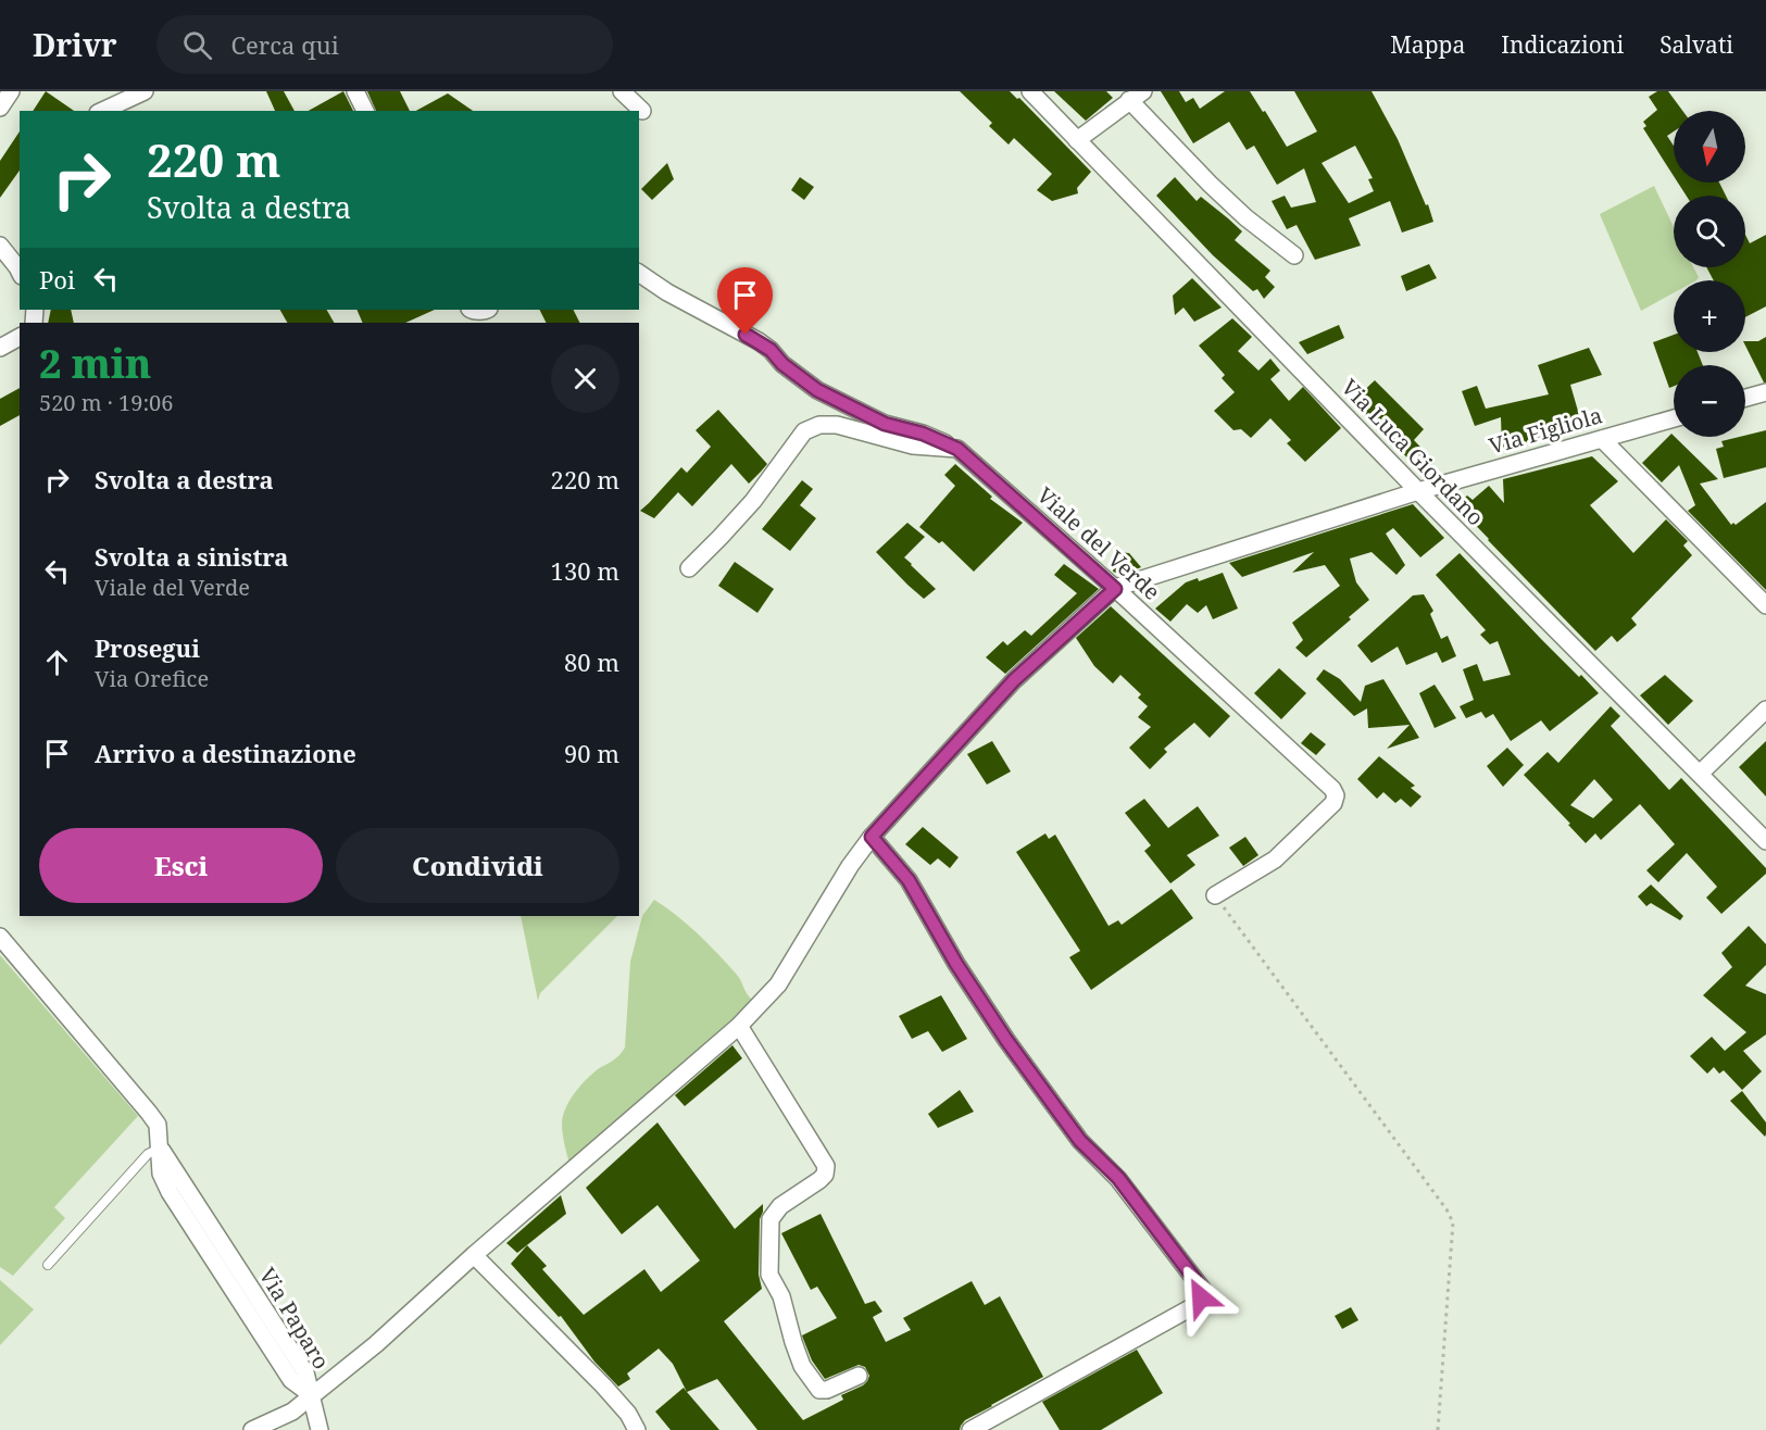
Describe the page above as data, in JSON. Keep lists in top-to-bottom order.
{
  "streets": {
    "street": [
      "Via Figliola",
      "Via Luca Giordano",
      "Viale del Verde",
      "Via Paparo"
    ]
  },
  "crossings": [
    ["Via Figliola", "Via Luca Giordano"],
    ["Via Figliola", "Viale del Verde"]
  ],
  "north": "bottom",
  "page": {
    "header": "Drivr",
    "search": "Cerca qui",
    "nav": ["Mappa", "Indicazioni", "Salvati"],
    "map_buttons": ["+", "−"],
    "turn": ["220 m", "Svolta a destra"],
    "then": "Poi",
    "heading": ["2 min", "520 m · 19:06"],
    "list": [
      {
        "name": "Svolta a destra",
        "value": "220 m"
      },
      {
        "name": "Svolta a sinistra",
        "note": "Viale del Verde",
        "value": "130 m"
      },
      {
        "name": "Prosegui",
        "note": "Via Orefice",
        "value": "80 m"
      },
      {
        "name": "Arrivo a destinazione",
        "value": "90 m"
      }
    ],
    "buttons": ["Esci", "Condividi"]
  }
}
